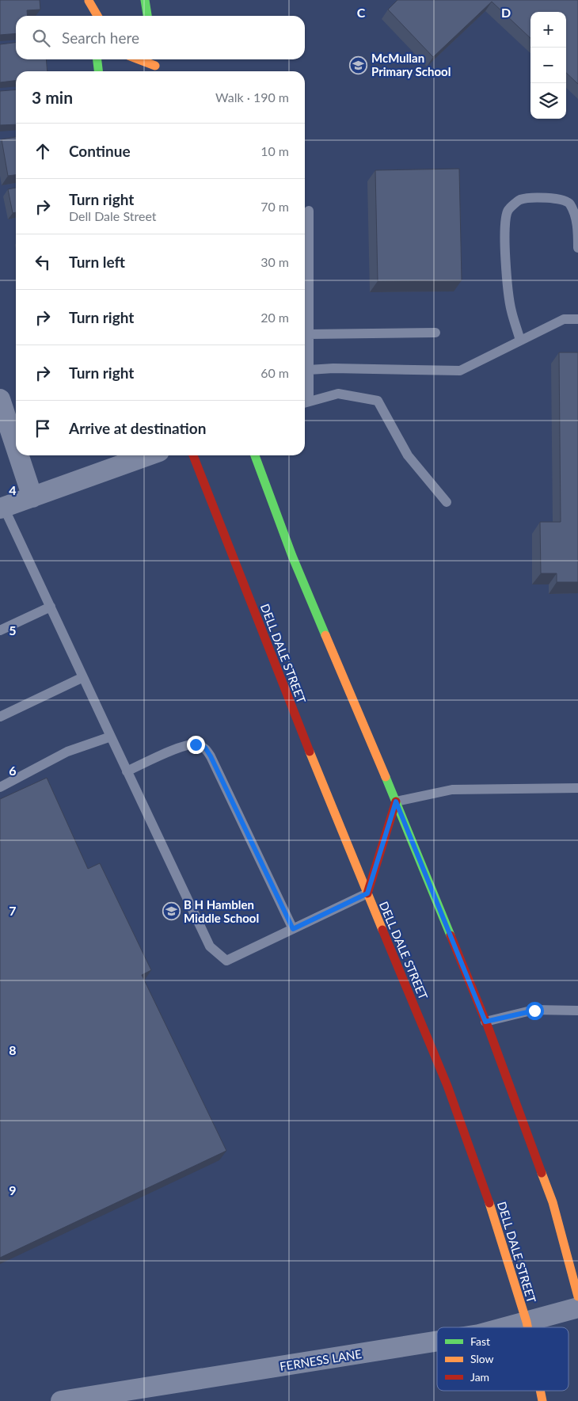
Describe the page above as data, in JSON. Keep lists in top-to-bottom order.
{
  "streets": {
    "main road": ["DELL DALE STREET"],
    "street": ["FERNESS LANE"]
  },
  "crossings": [
    ["DELL DALE STREET", "FERNESS LANE"]
  ],
  "places": {
    "school or university": ["McMullan Primary School", "B H Hamblen Middle School"]
  },
  "legend": ["Fast", "Slow", "Jam"],
  "page": {
    "map_buttons": ["+", "−"],
    "search": "Search here",
    "heading": ["3 min", "Walk · 190 m"],
    "list": [
      ["Continue", "10 m"],
      ["Turn right", "Dell Dale Street", "70 m"],
      ["Turn left", "30 m"],
      ["Turn right", "20 m"],
      ["Turn right", "60 m"],
      "Arrive at destination"
    ]
  },
  "grid": {
    "columns": ["C", "D"],
    "rows": [
      "4",
      "5",
      "6",
      "7",
      "8",
      "9"
    ]
  }
}
